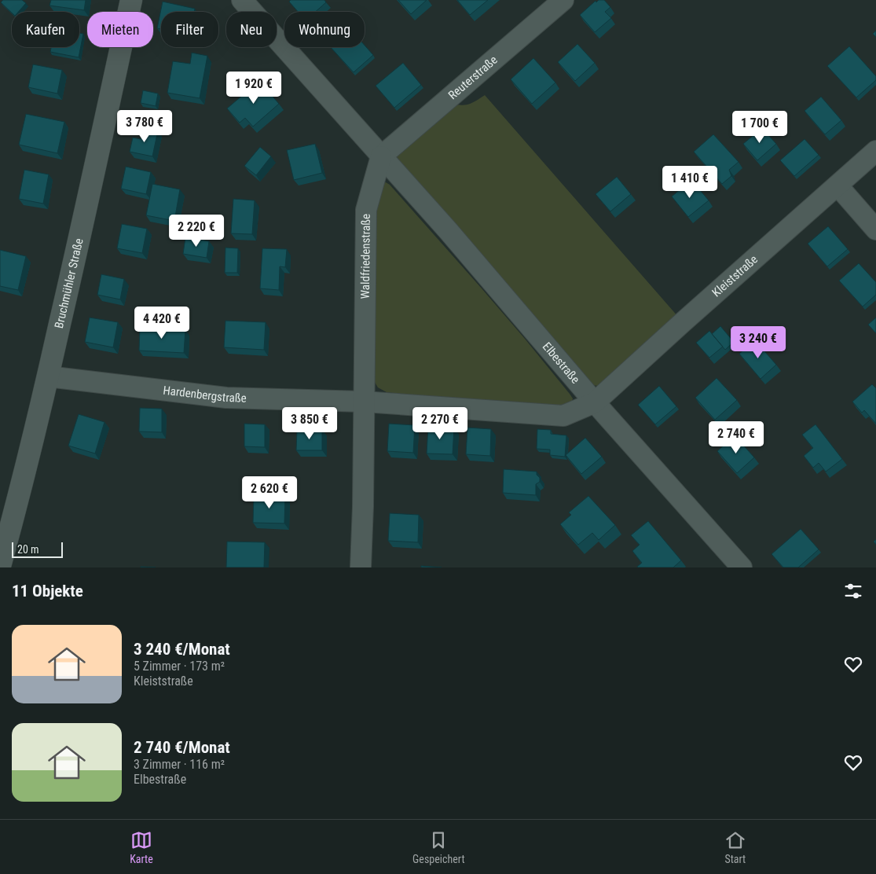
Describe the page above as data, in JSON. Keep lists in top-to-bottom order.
{
  "streets": {
    "street": [
      "Reuterstraße",
      "Waldfriedenstraße",
      "Kleiststraße",
      "Bruchmühler Straße",
      "Elbestraße",
      "Hardenbergstraße"
    ]
  },
  "crossings": [
    ["Reuterstraße", "Waldfriedenstraße"],
    ["Reuterstraße", "Elbestraße"],
    ["Waldfriedenstraße", "Elbestraße"],
    ["Waldfriedenstraße", "Hardenbergstraße"],
    ["Kleiststraße", "Elbestraße"],
    ["Kleiststraße", "Hardenbergstraße"],
    ["Bruchmühler Straße", "Hardenbergstraße"],
    ["Elbestraße", "Hardenbergstraße"]
  ],
  "scale_bar": "20 m",
  "page": {
    "chip": [
      "Kaufen",
      "Mieten",
      "Filter",
      "Neu",
      "Wohnung"
    ],
    "price": [
      "1 920 €",
      "3 780 €",
      "1 700 €",
      "1 410 €",
      "2 220 €",
      "4 420 €",
      "3 240 €",
      "3 850 €",
      "2 270 €",
      "2 740 €",
      "2 620 €"
    ],
    "scale": "20 m",
    "heading": "11 Objekte",
    "list": [
      {
        "name": "3 240 €/Monat",
        "note": "5 Zimmer · 173 m² · Kleiststraße"
      },
      {
        "name": "2 740 €/Monat",
        "note": "3 Zimmer · 116 m² · Elbestraße"
      }
    ],
    "tabs": ["Karte", "Gespeichert", "Start"]
  }
}
